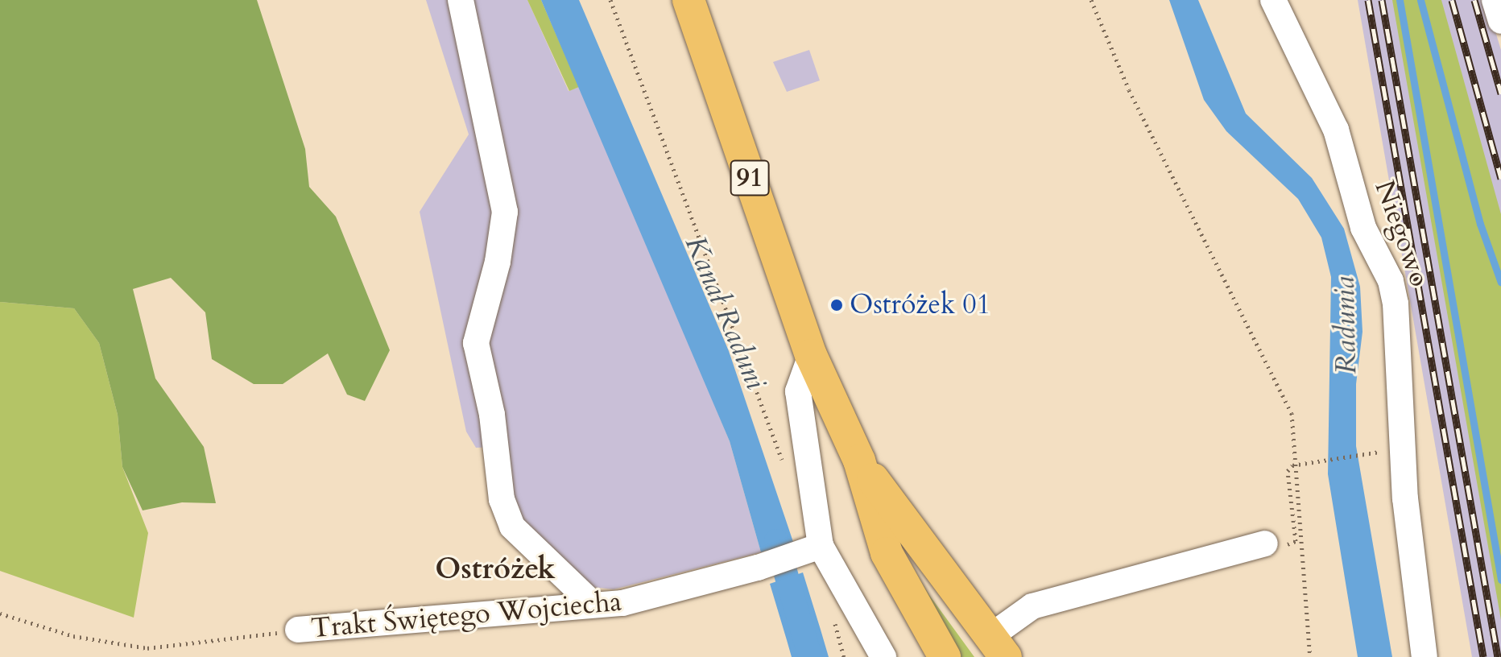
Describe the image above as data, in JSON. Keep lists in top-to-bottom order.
{
  "streets": {
    "main road": ["91"],
    "street": ["Niegowo", "Trakt Świętego Wojciecha"]
  },
  "districts": ["Ostróżek"],
  "water": ["Kanał Raduni", "Radunia"],
  "places": ["Ostróżek 01"]
}
